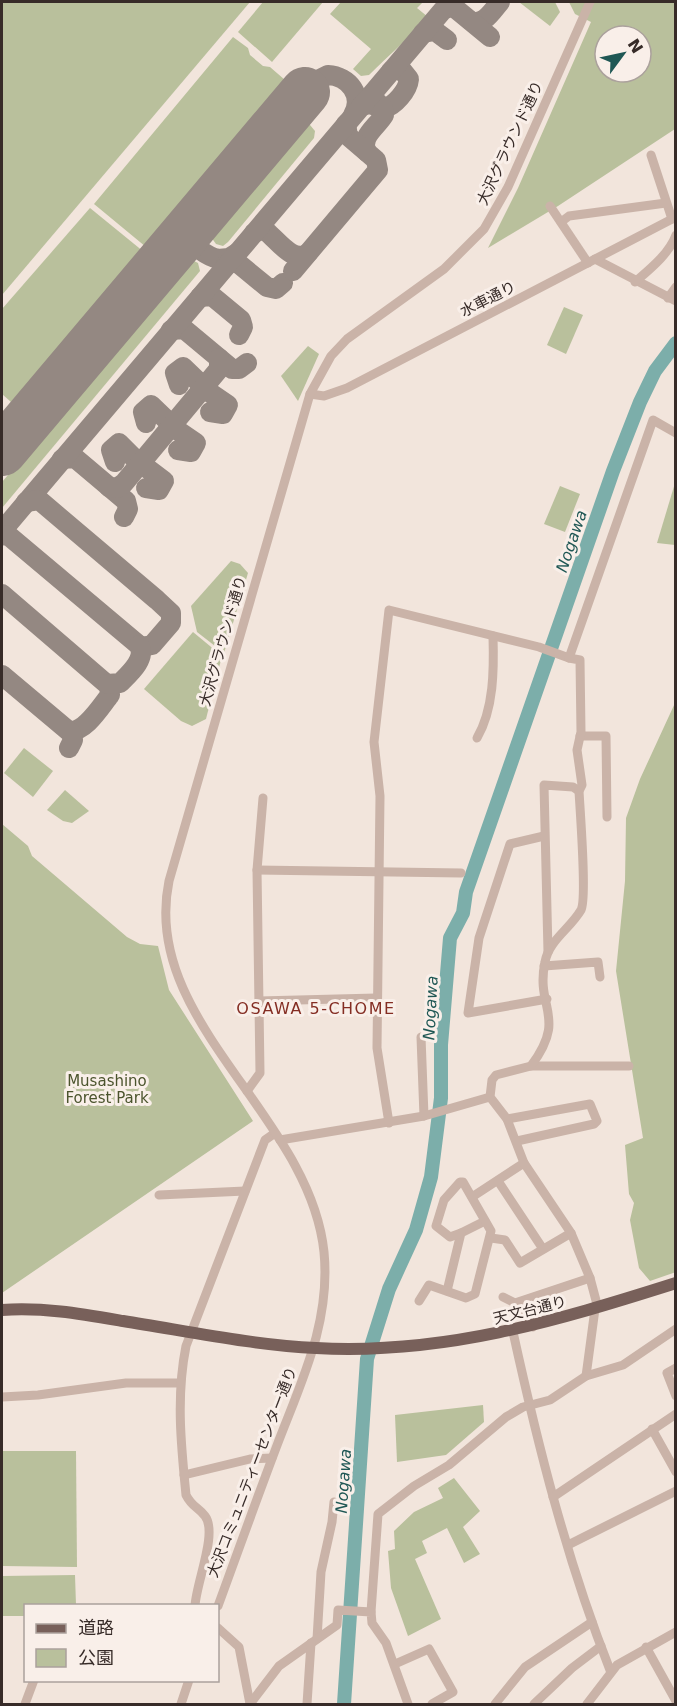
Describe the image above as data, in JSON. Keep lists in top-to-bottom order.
{
  "streets": {
    "main road": ["天文台通り"],
    "street": ["大沢グラウンド通り", "水車通り", "大沢コミュニティーセンター通り"]
  },
  "crossings": [
    ["大沢グラウンド通り", "水車通り"],
    ["大沢グラウンド通り", "天文台通り"],
    ["大沢グラウンド通り", "大沢コミュニティーセンター通り"],
    ["天文台通り", "大沢コミュニティーセンター通り"]
  ],
  "districts": ["OSAWA 5-CHOME"],
  "water": ["Nogawa"],
  "parks": ["Musashino Forest Park"],
  "legend": ["道路", "公園"],
  "north": "top right"
}
